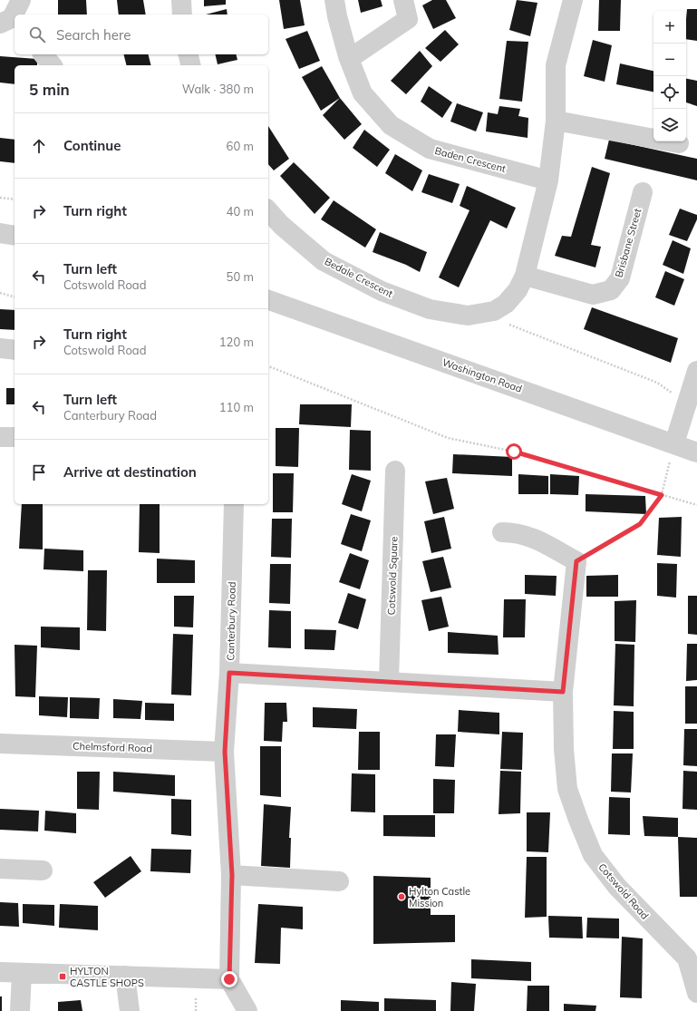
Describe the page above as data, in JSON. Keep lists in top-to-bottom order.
{
  "streets": {
    "street": [
      "Baden Crescent",
      "Brisbane Street",
      "Bedale Crescent",
      "Washington Road",
      "Cotswold Square",
      "Canterbury Road",
      "Chelmsford Road",
      "Cotswold Road"
    ]
  },
  "crossings": [
    ["Canterbury Road", "Chelmsford Road"]
  ],
  "places": {
    "other": ["Hylton Castle Mission"],
    "transit": ["HYLTON CASTLE SHOPS"]
  },
  "page": {
    "map_buttons": ["+", "−"],
    "search": "Search here",
    "heading": ["5 min", "Walk · 380 m"],
    "list": [
      ["Continue", "60 m"],
      ["Turn right", "40 m"],
      ["Turn left", "Cotswold Road", "50 m"],
      ["Turn right", "Cotswold Road", "120 m"],
      ["Turn left", "Canterbury Road", "110 m"],
      "Arrive at destination"
    ]
  }
}
